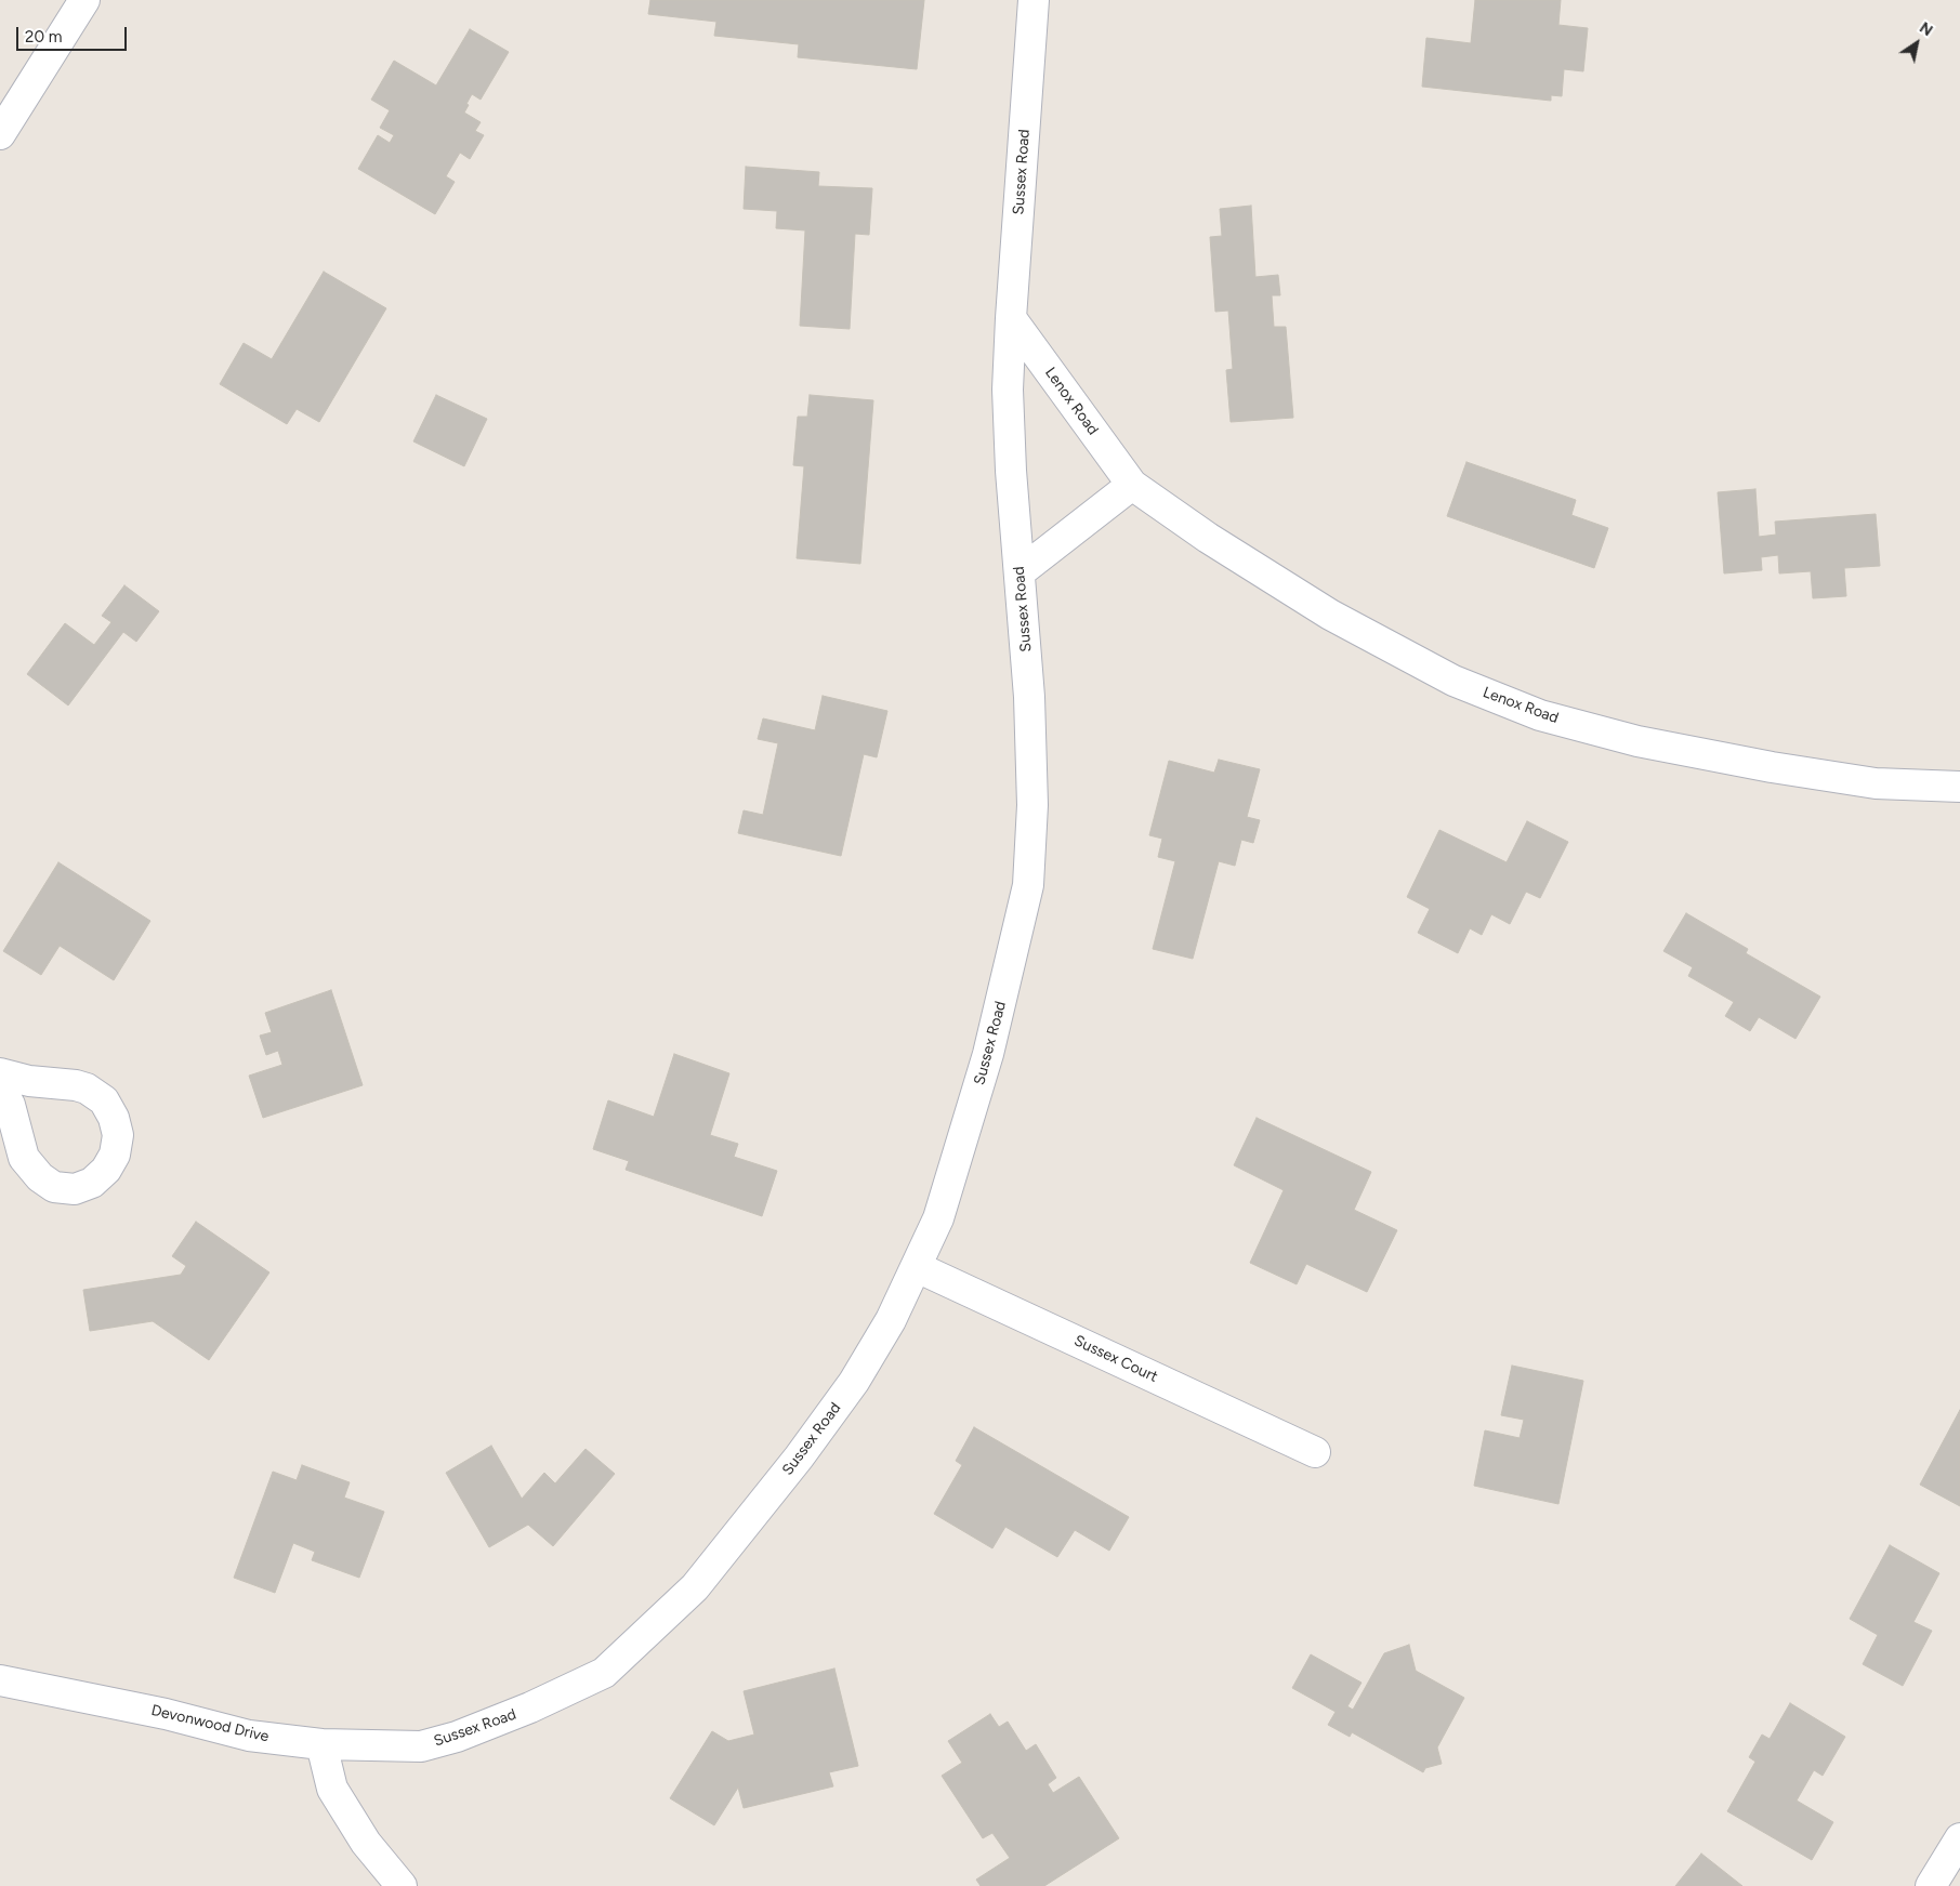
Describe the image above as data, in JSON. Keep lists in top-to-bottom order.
{
  "streets": {
    "street": [
      "Sussex Road",
      "Lenox Road",
      "Sussex Court",
      "Devonwood Drive"
    ]
  },
  "crossings": [
    ["Sussex Road", "Lenox Road"],
    ["Sussex Road", "Sussex Court"],
    ["Sussex Road", "Devonwood Drive"]
  ],
  "scale_bar": "20 m",
  "north": "top right"
}
